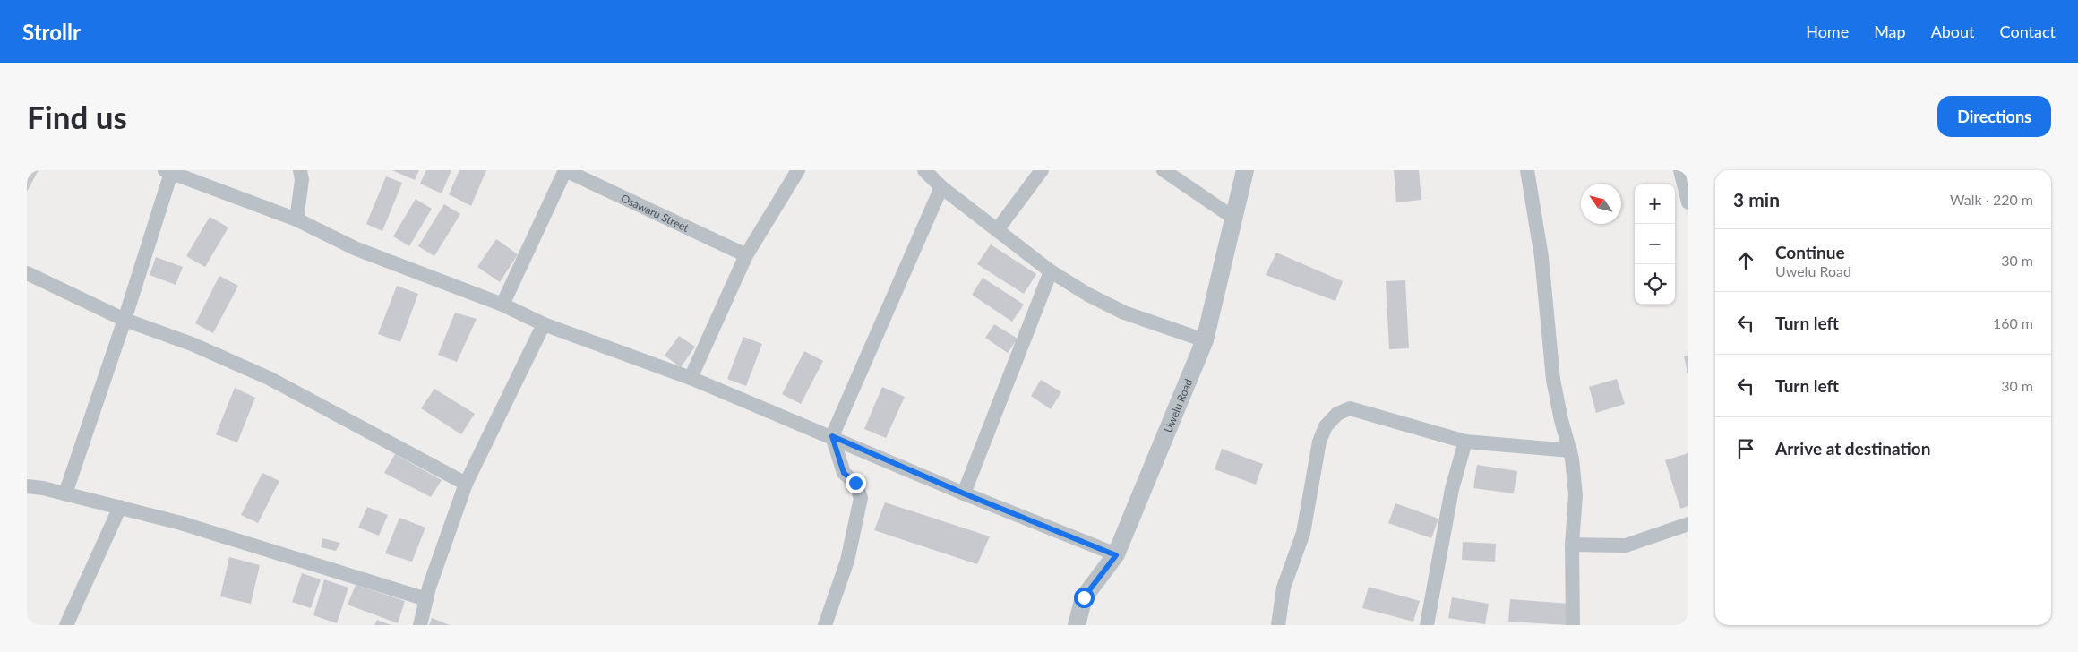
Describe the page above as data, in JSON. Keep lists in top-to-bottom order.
{
  "streets": {
    "street": ["Osawaru Street", "Uwelu Road"]
  },
  "north": "top left",
  "page": {
    "header": "Strollr",
    "nav": [
      "Home",
      "Map",
      "About",
      "Contact"
    ],
    "buttons": "Directions",
    "title": "Find us",
    "heading": ["3 min", "Walk · 220 m"],
    "map_buttons": ["+", "−"],
    "list": [
      ["Continue", "Uwelu Road", "30 m"],
      ["Turn left", "160 m"],
      ["Turn left", "30 m"],
      "Arrive at destination"
    ]
  }
}
